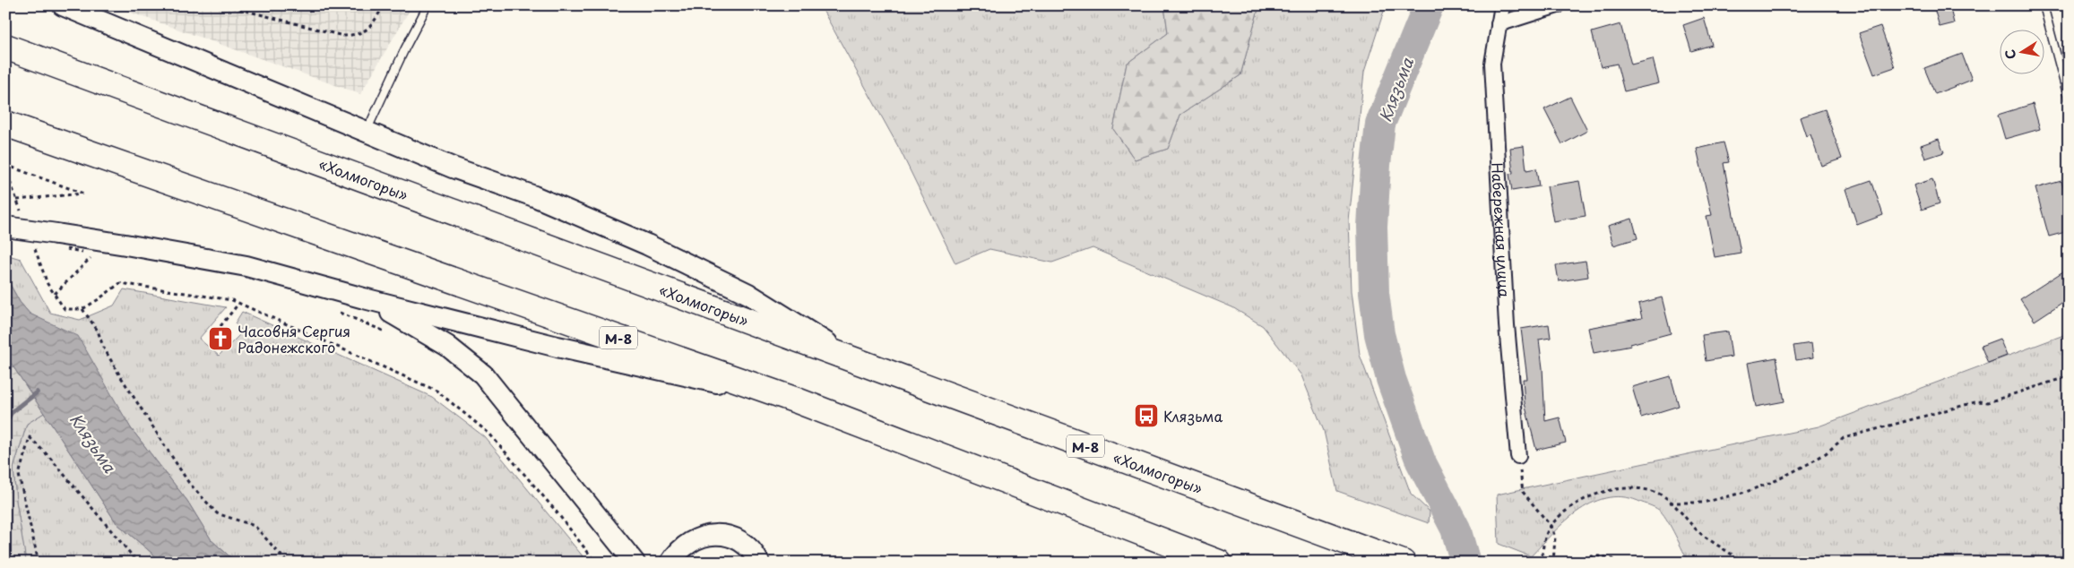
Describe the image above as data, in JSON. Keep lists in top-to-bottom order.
{
  "streets": {
    "highway": ["«Холмогоры»", "М-8"],
    "street": ["Набережная улица"]
  },
  "water": ["Клязьма"],
  "places": {
    "church": ["Часовня Сергия Радонежского"],
    "bus stop": ["Клязьма"]
  },
  "north": "left"
}
